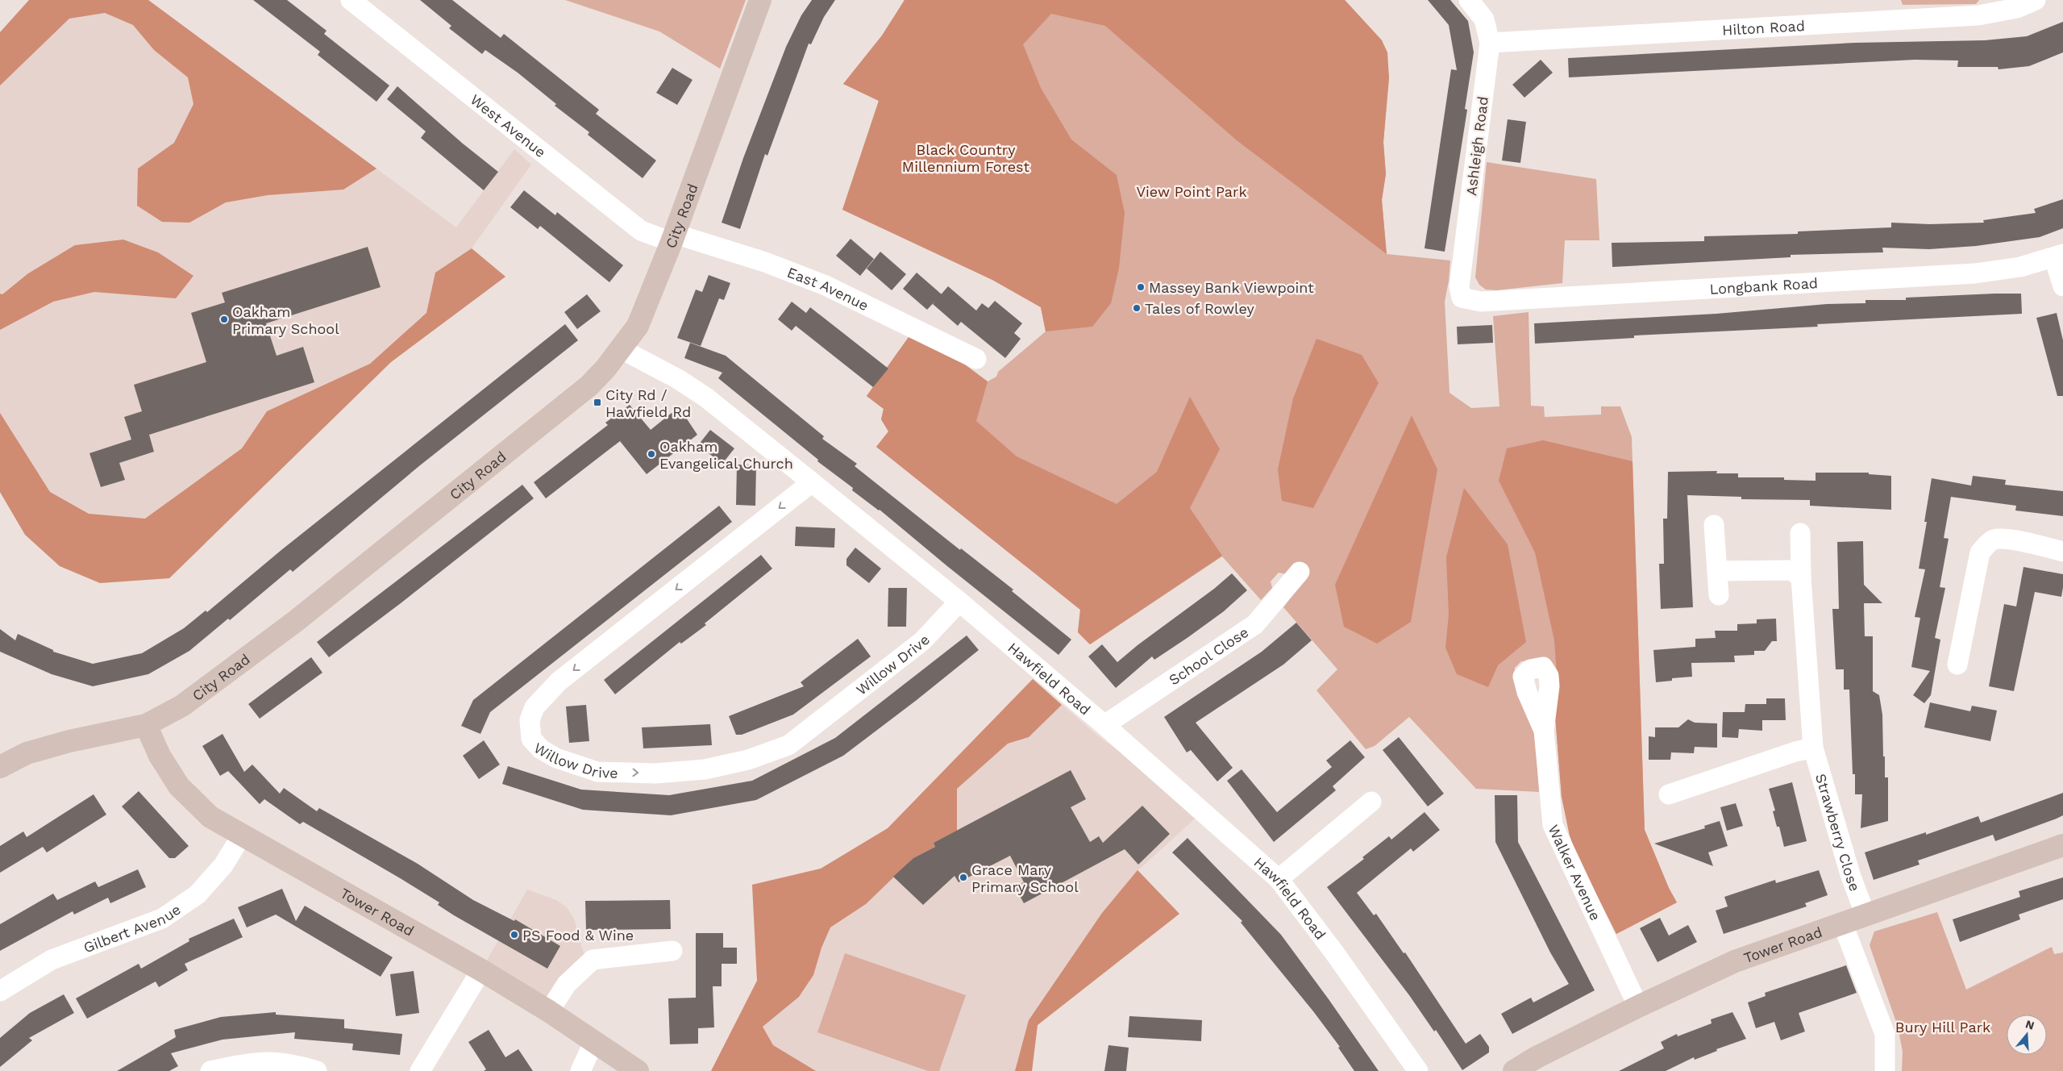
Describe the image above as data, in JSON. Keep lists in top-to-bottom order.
{
  "streets": {
    "street": [
      "Hilton Road",
      "West Avenue",
      "Ashleigh Road",
      "City Road",
      "Longbank Road",
      "East Avenue",
      "School Close",
      "Willow Drive",
      "Hawfield Road",
      "Strawberry Close",
      "Walker Avenue",
      "Tower Road",
      "Gilbert Avenue"
    ]
  },
  "crossings": [
    ["Hilton Road", "Ashleigh Road"],
    ["West Avenue", "City Road"],
    ["West Avenue", "East Avenue"],
    ["Ashleigh Road", "Longbank Road"],
    ["City Road", "East Avenue"],
    ["City Road", "Hawfield Road"],
    ["City Road", "Tower Road"],
    ["School Close", "Hawfield Road"],
    ["Willow Drive", "Hawfield Road"],
    ["Strawberry Close", "Tower Road"],
    ["Walker Avenue", "Tower Road"],
    ["Tower Road", "Gilbert Avenue"]
  ],
  "parks": ["Black Country Millennium Forest", "View Point Park", "Bury Hill Park"],
  "places": {
    "other": [
      "Massey Bank Viewpoint",
      "Tales of Rowley",
      "Oakham Primary School",
      "Oakham Evangelical Church",
      "Grace Mary Primary School",
      "PS Food & Wine"
    ],
    "transit": ["City Rd / Hawfield Rd"]
  },
  "north": "top"
}
